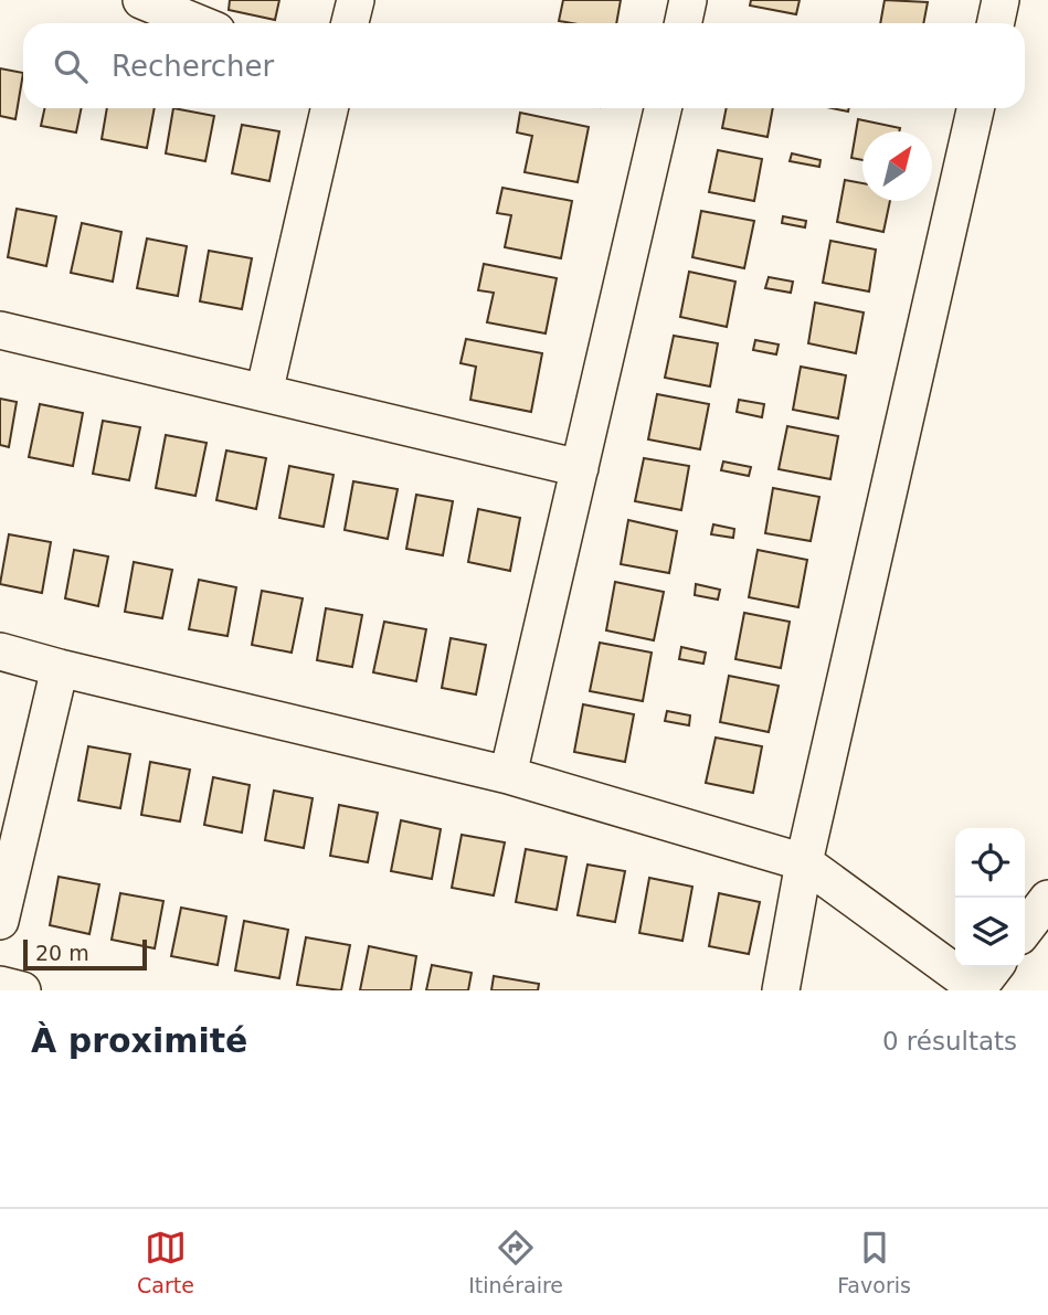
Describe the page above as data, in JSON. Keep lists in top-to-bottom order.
{
  "scale_bar": "20 m",
  "north": "top right",
  "page": {
    "search": "Rechercher",
    "scale": "20 m",
    "heading": ["À proximité", "0 résultats"],
    "nav": ["Carte", "Itinéraire", "Favoris"]
  }
}
